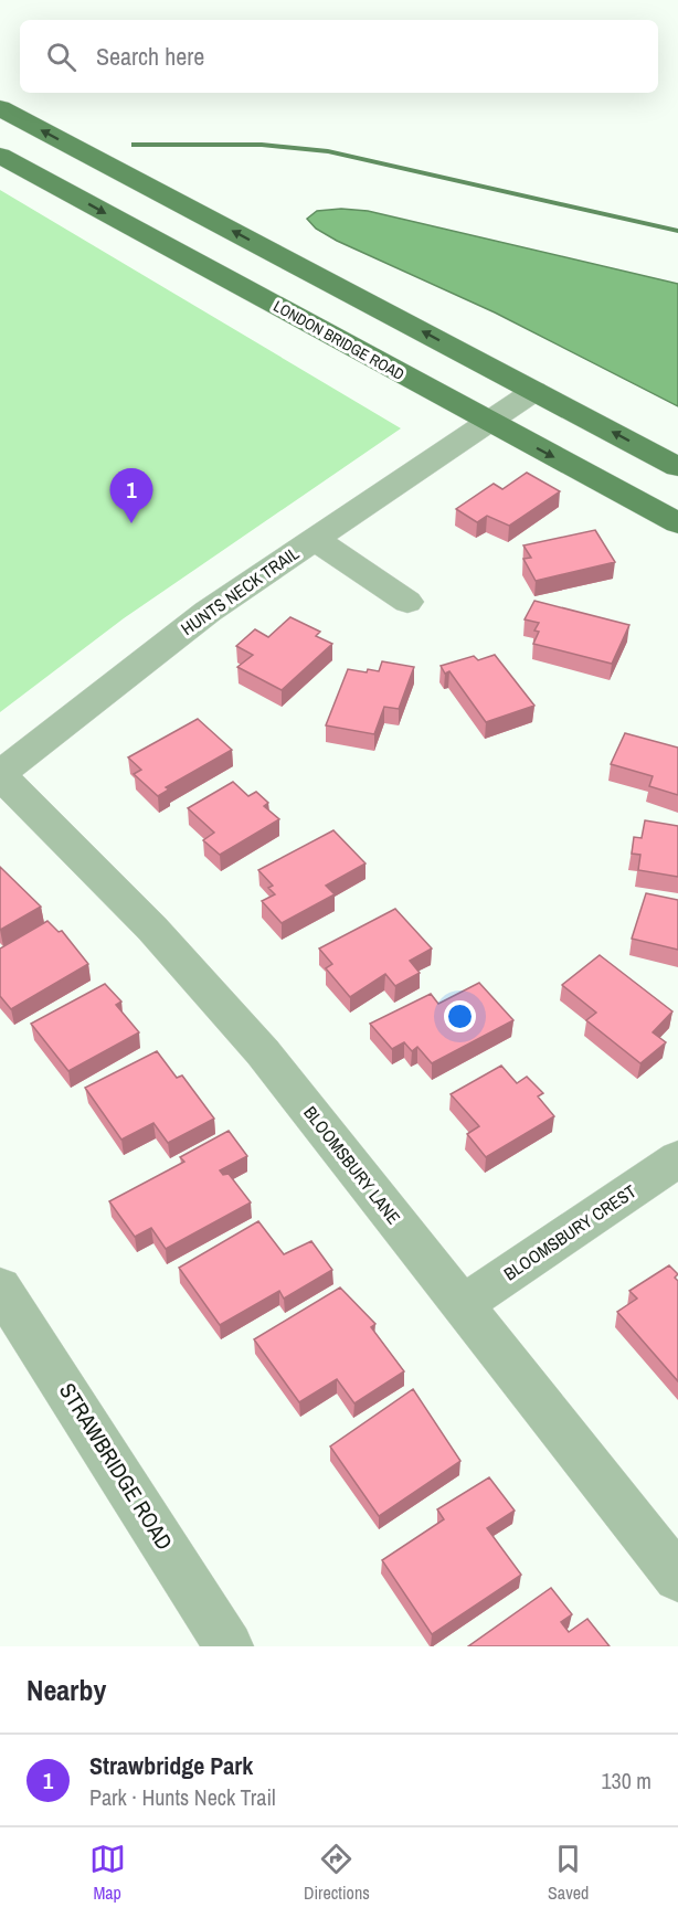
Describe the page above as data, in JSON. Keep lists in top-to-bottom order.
{
  "streets": {
    "main road": ["LONDON BRIDGE ROAD"],
    "street": [
      "HUNTS NECK TRAIL",
      "BLOOMSBURY LANE",
      "BLOOMSBURY CREST",
      "STRAWBRIDGE ROAD"
    ]
  },
  "crossings": [
    ["LONDON BRIDGE ROAD", "HUNTS NECK TRAIL"],
    ["HUNTS NECK TRAIL", "BLOOMSBURY LANE"],
    ["BLOOMSBURY LANE", "BLOOMSBURY CREST"]
  ],
  "page": {
    "search": "Search here",
    "pins": "1",
    "heading": "Nearby",
    "list": [
      {
        "mark": "1",
        "name": "Strawbridge Park",
        "note": "Park · Hunts Neck Trail",
        "value": "130 m"
      }
    ],
    "nav": ["Map", "Directions", "Saved"]
  }
}
